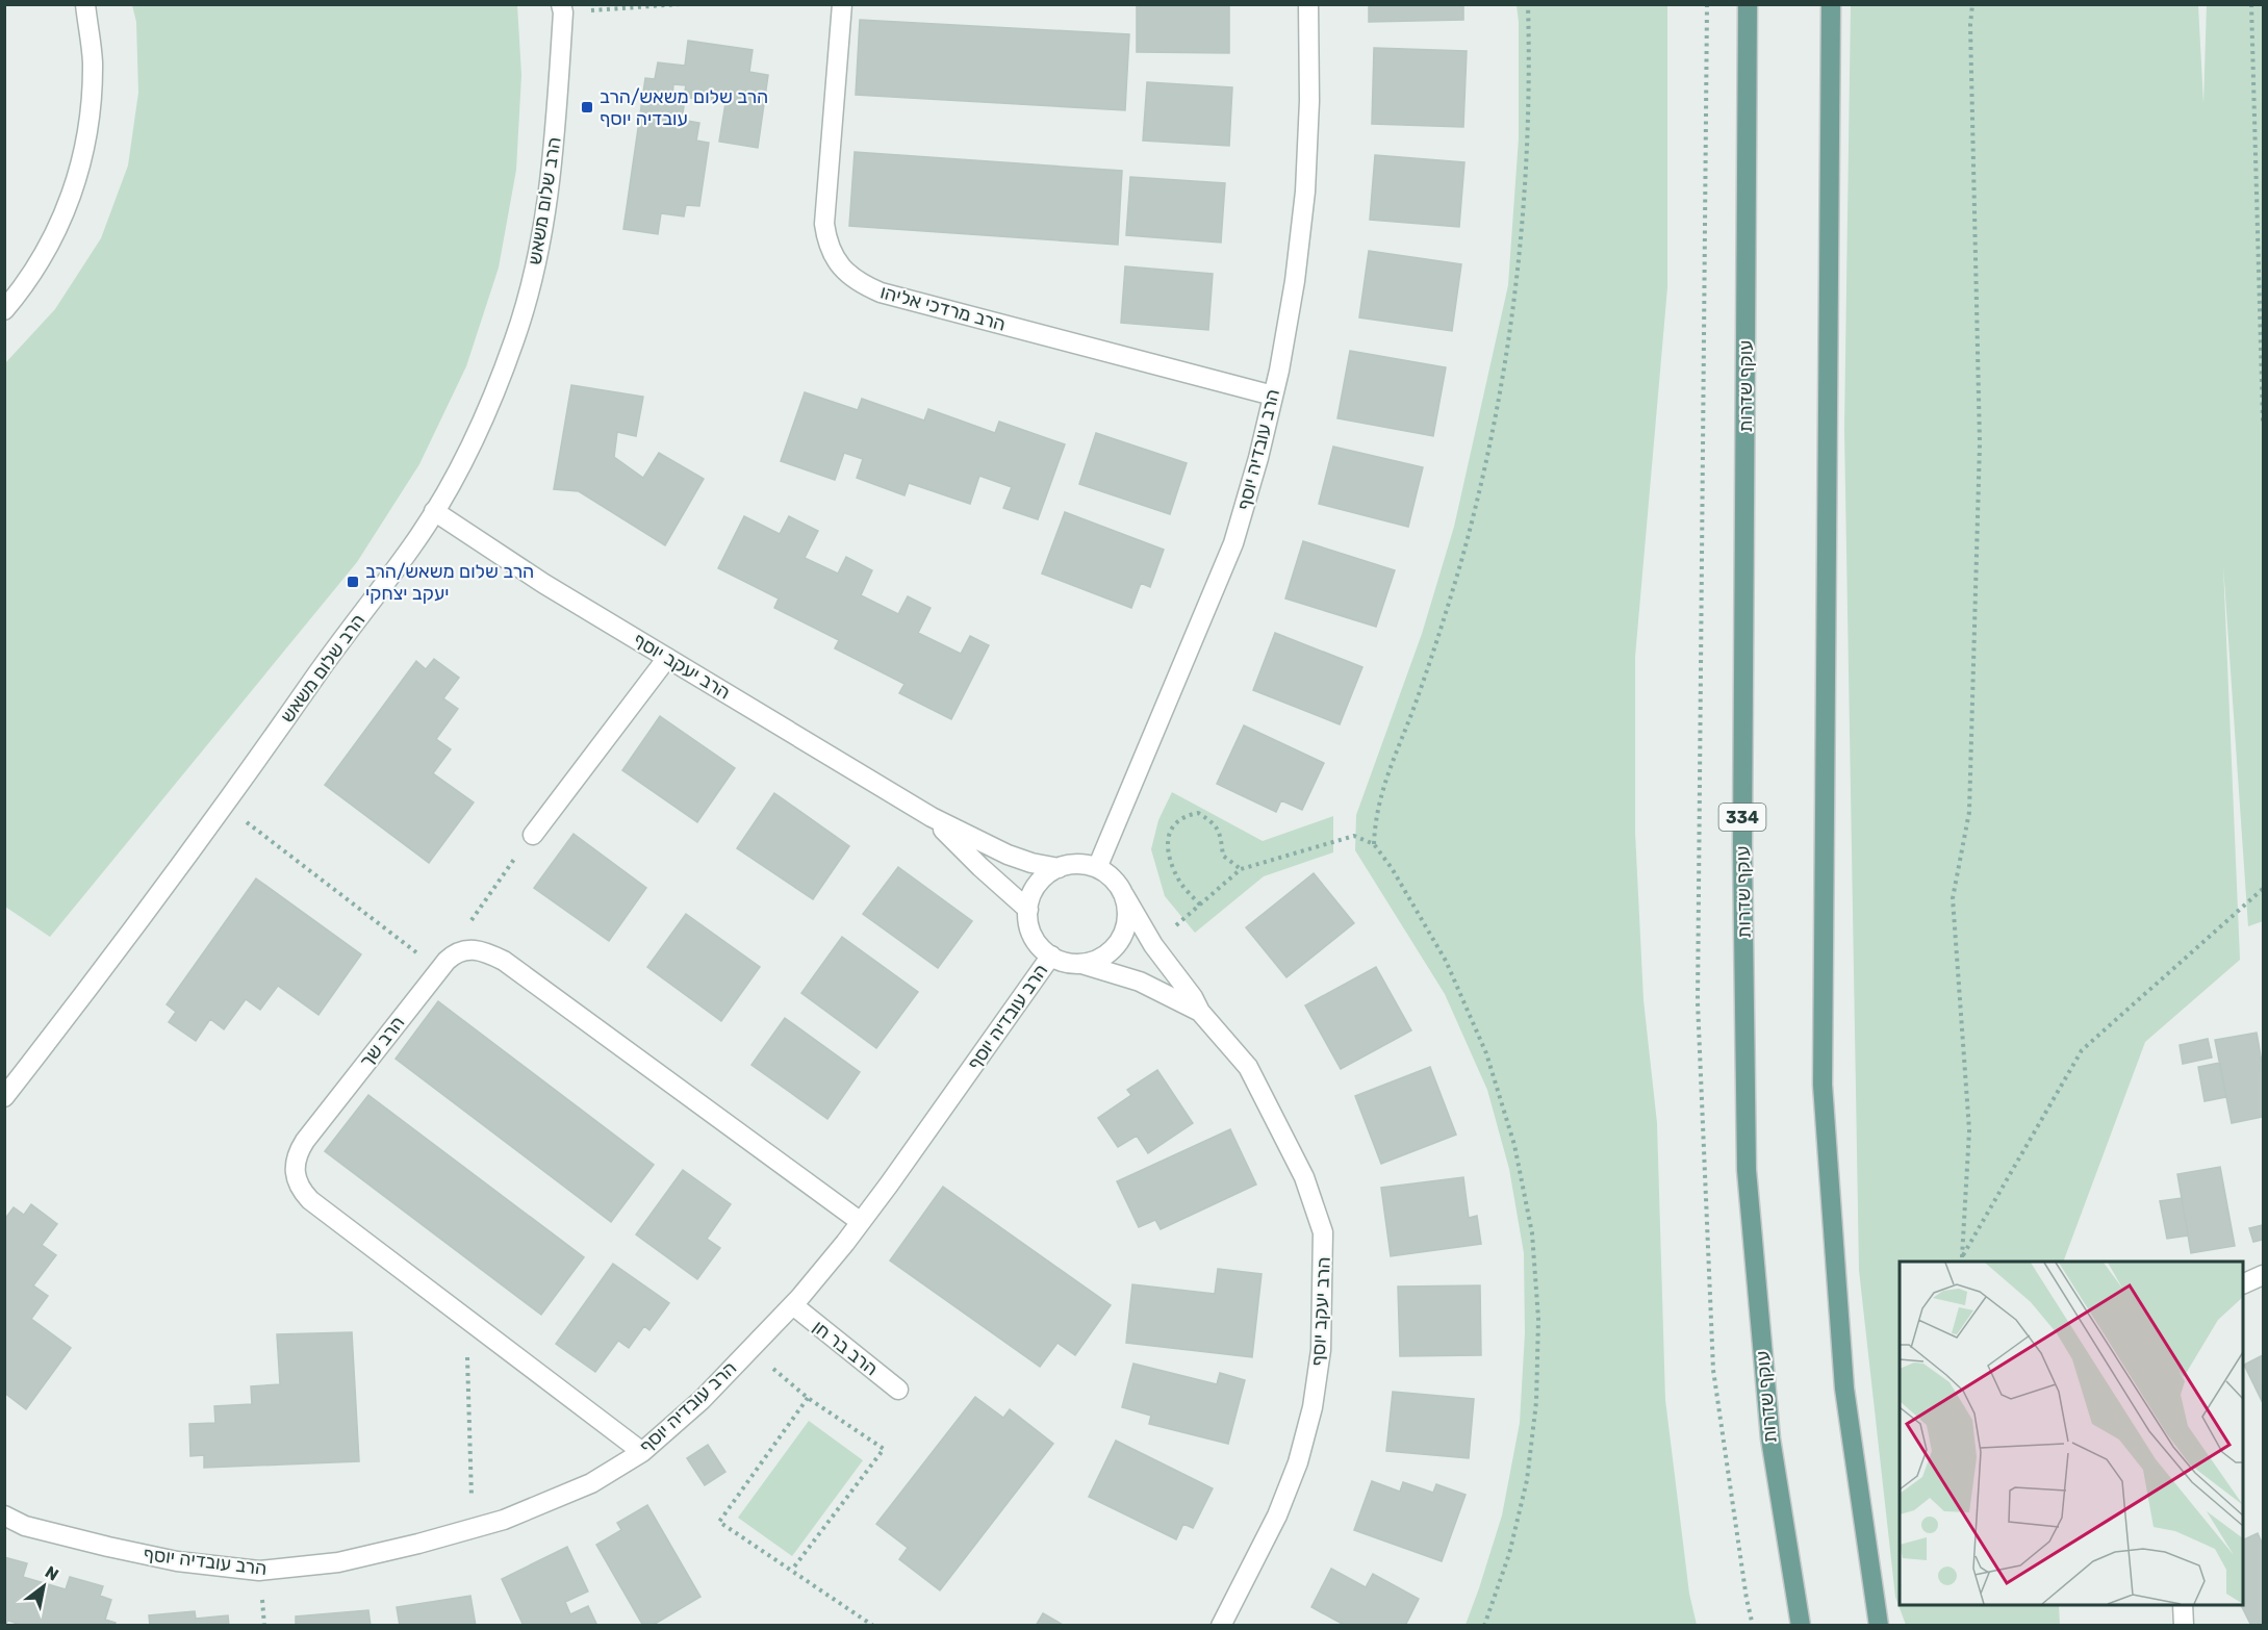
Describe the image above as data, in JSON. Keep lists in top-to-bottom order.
{
  "streets": {
    "main road": ["עוקף שדרות", "334"],
    "street": [
      "הרב שלום משאש",
      "הרב מרדכי אליהו",
      "הרב עובדיה יוסף",
      "הרב יעקב יוסף",
      "הרב שך",
      "הרב בר חן"
    ]
  },
  "crossings": [
    ["הרב שלום משאש", "הרב יעקב יוסף"],
    ["הרב מרדכי אליהו", "הרב עובדיה יוסף"],
    ["הרב עובדיה יוסף", "הרב יעקב יוסף"],
    ["הרב עובדיה יוסף", "הרב שך"],
    ["הרב עובדיה יוסף", "הרב בר חן"]
  ],
  "places": {
    "transit": ["הרב שלום משאש/הרב עובדיה יוסף", "הרב שלום משאש/הרב יעקב יצחקי"]
  },
  "north": "top right"
}
